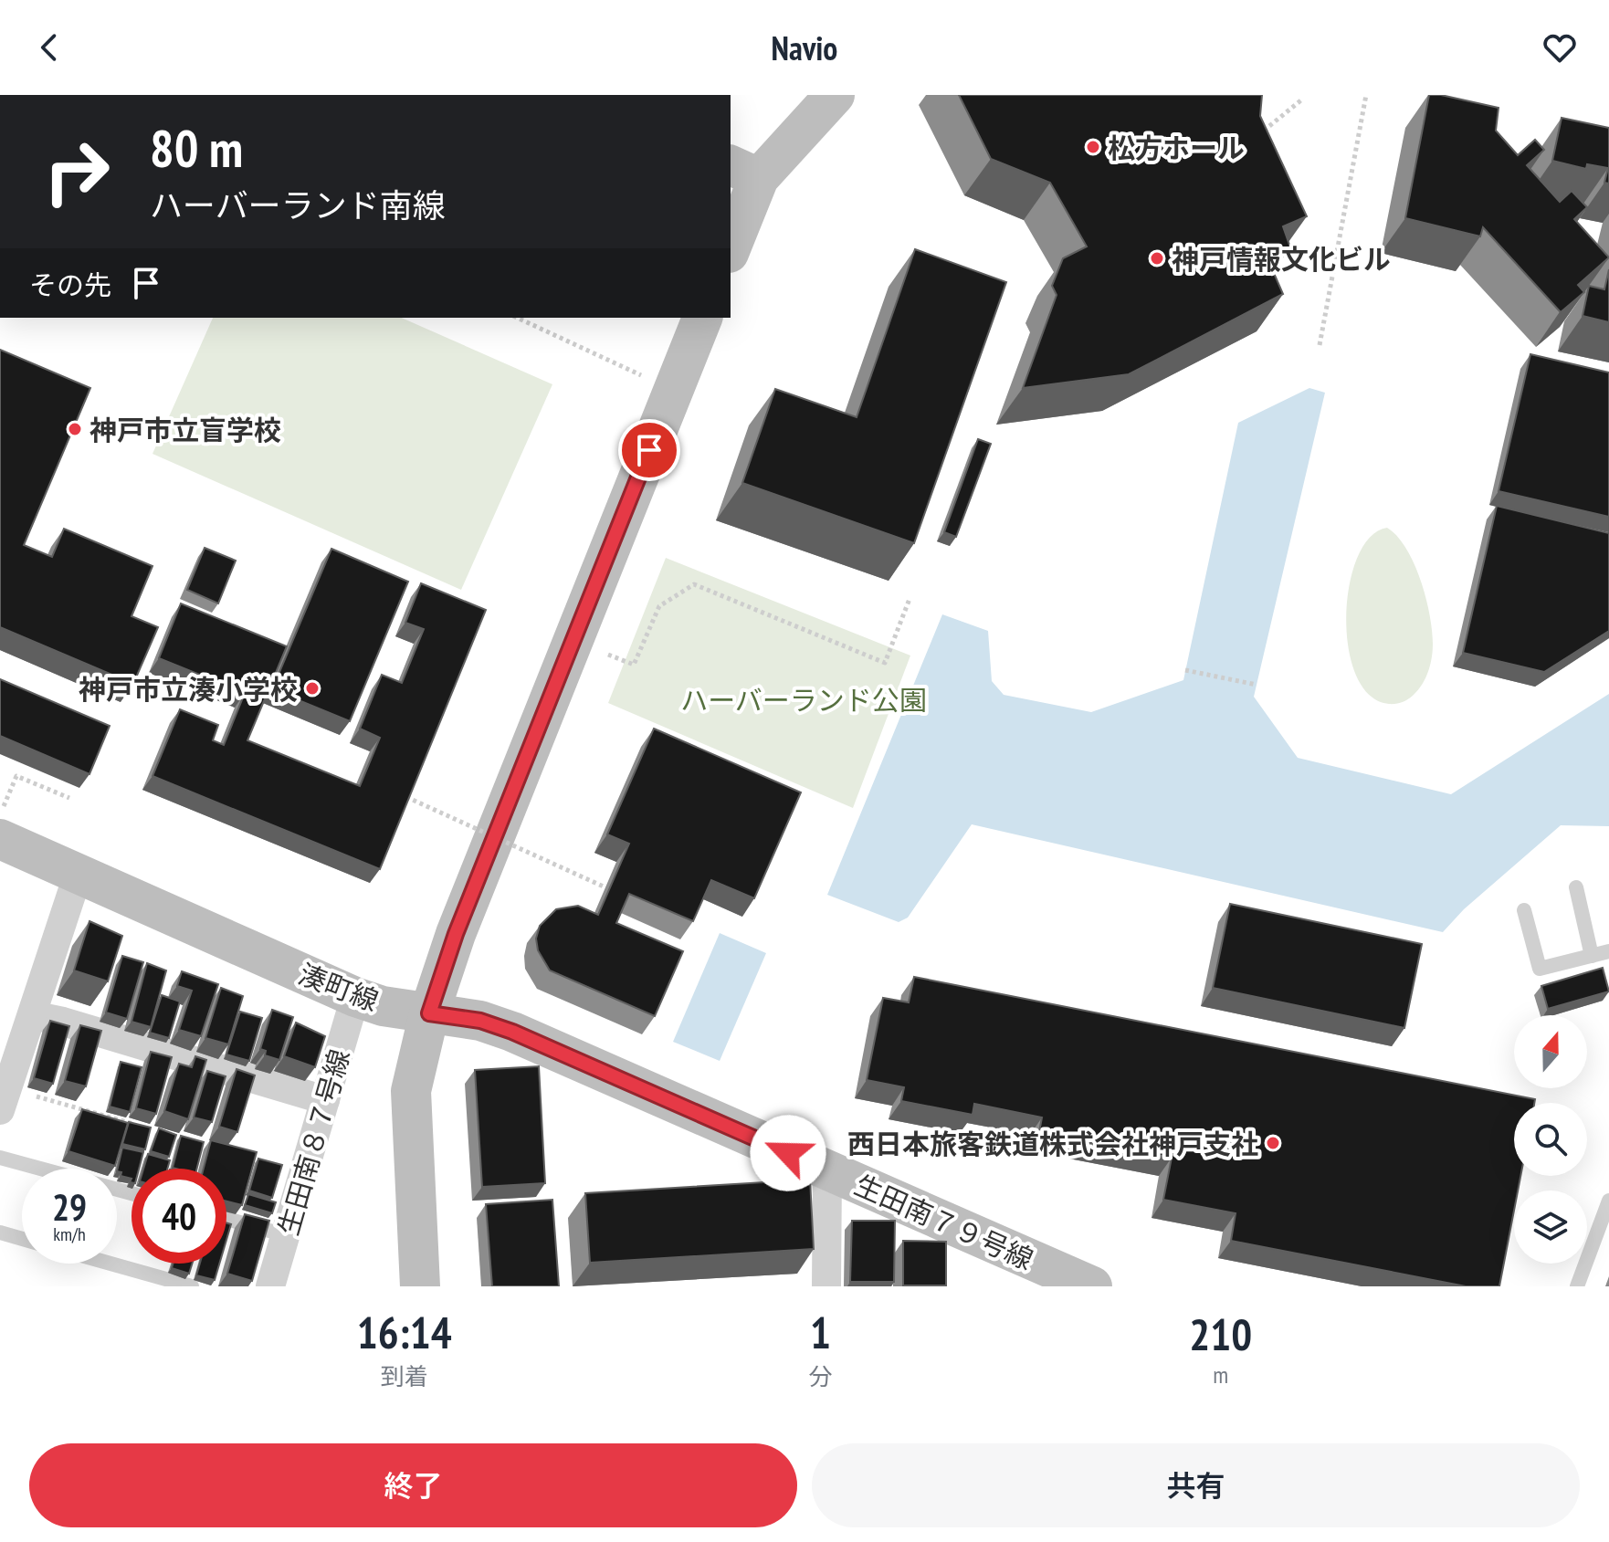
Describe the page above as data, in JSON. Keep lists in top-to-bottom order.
{
  "streets": {
    "street": ["湊町線", "生田南８７号線", "生田南７９号線"]
  },
  "crossings": [
    ["湊町線", "生田南８７号線"],
    ["湊町線", "生田南７９号線"]
  ],
  "parks": ["ハーバーランド公園"],
  "places": [
    "松方ホール",
    "神戸情報文化ビル",
    "神戸市立盲学校",
    "神戸市立湊小学校",
    "西日本旅客鉄道株式会社神戸支社"
  ],
  "north": "top",
  "page": {
    "header": "Navio",
    "turn": ["80 m", "ハーバーランド南線"],
    "then": "その先",
    "speed": "29 km/h",
    "limit": "40",
    "eta": [
      "16:14",
      "到着",
      "1",
      "分",
      "210",
      "m"
    ],
    "buttons": ["終了", "共有"]
  }
}
